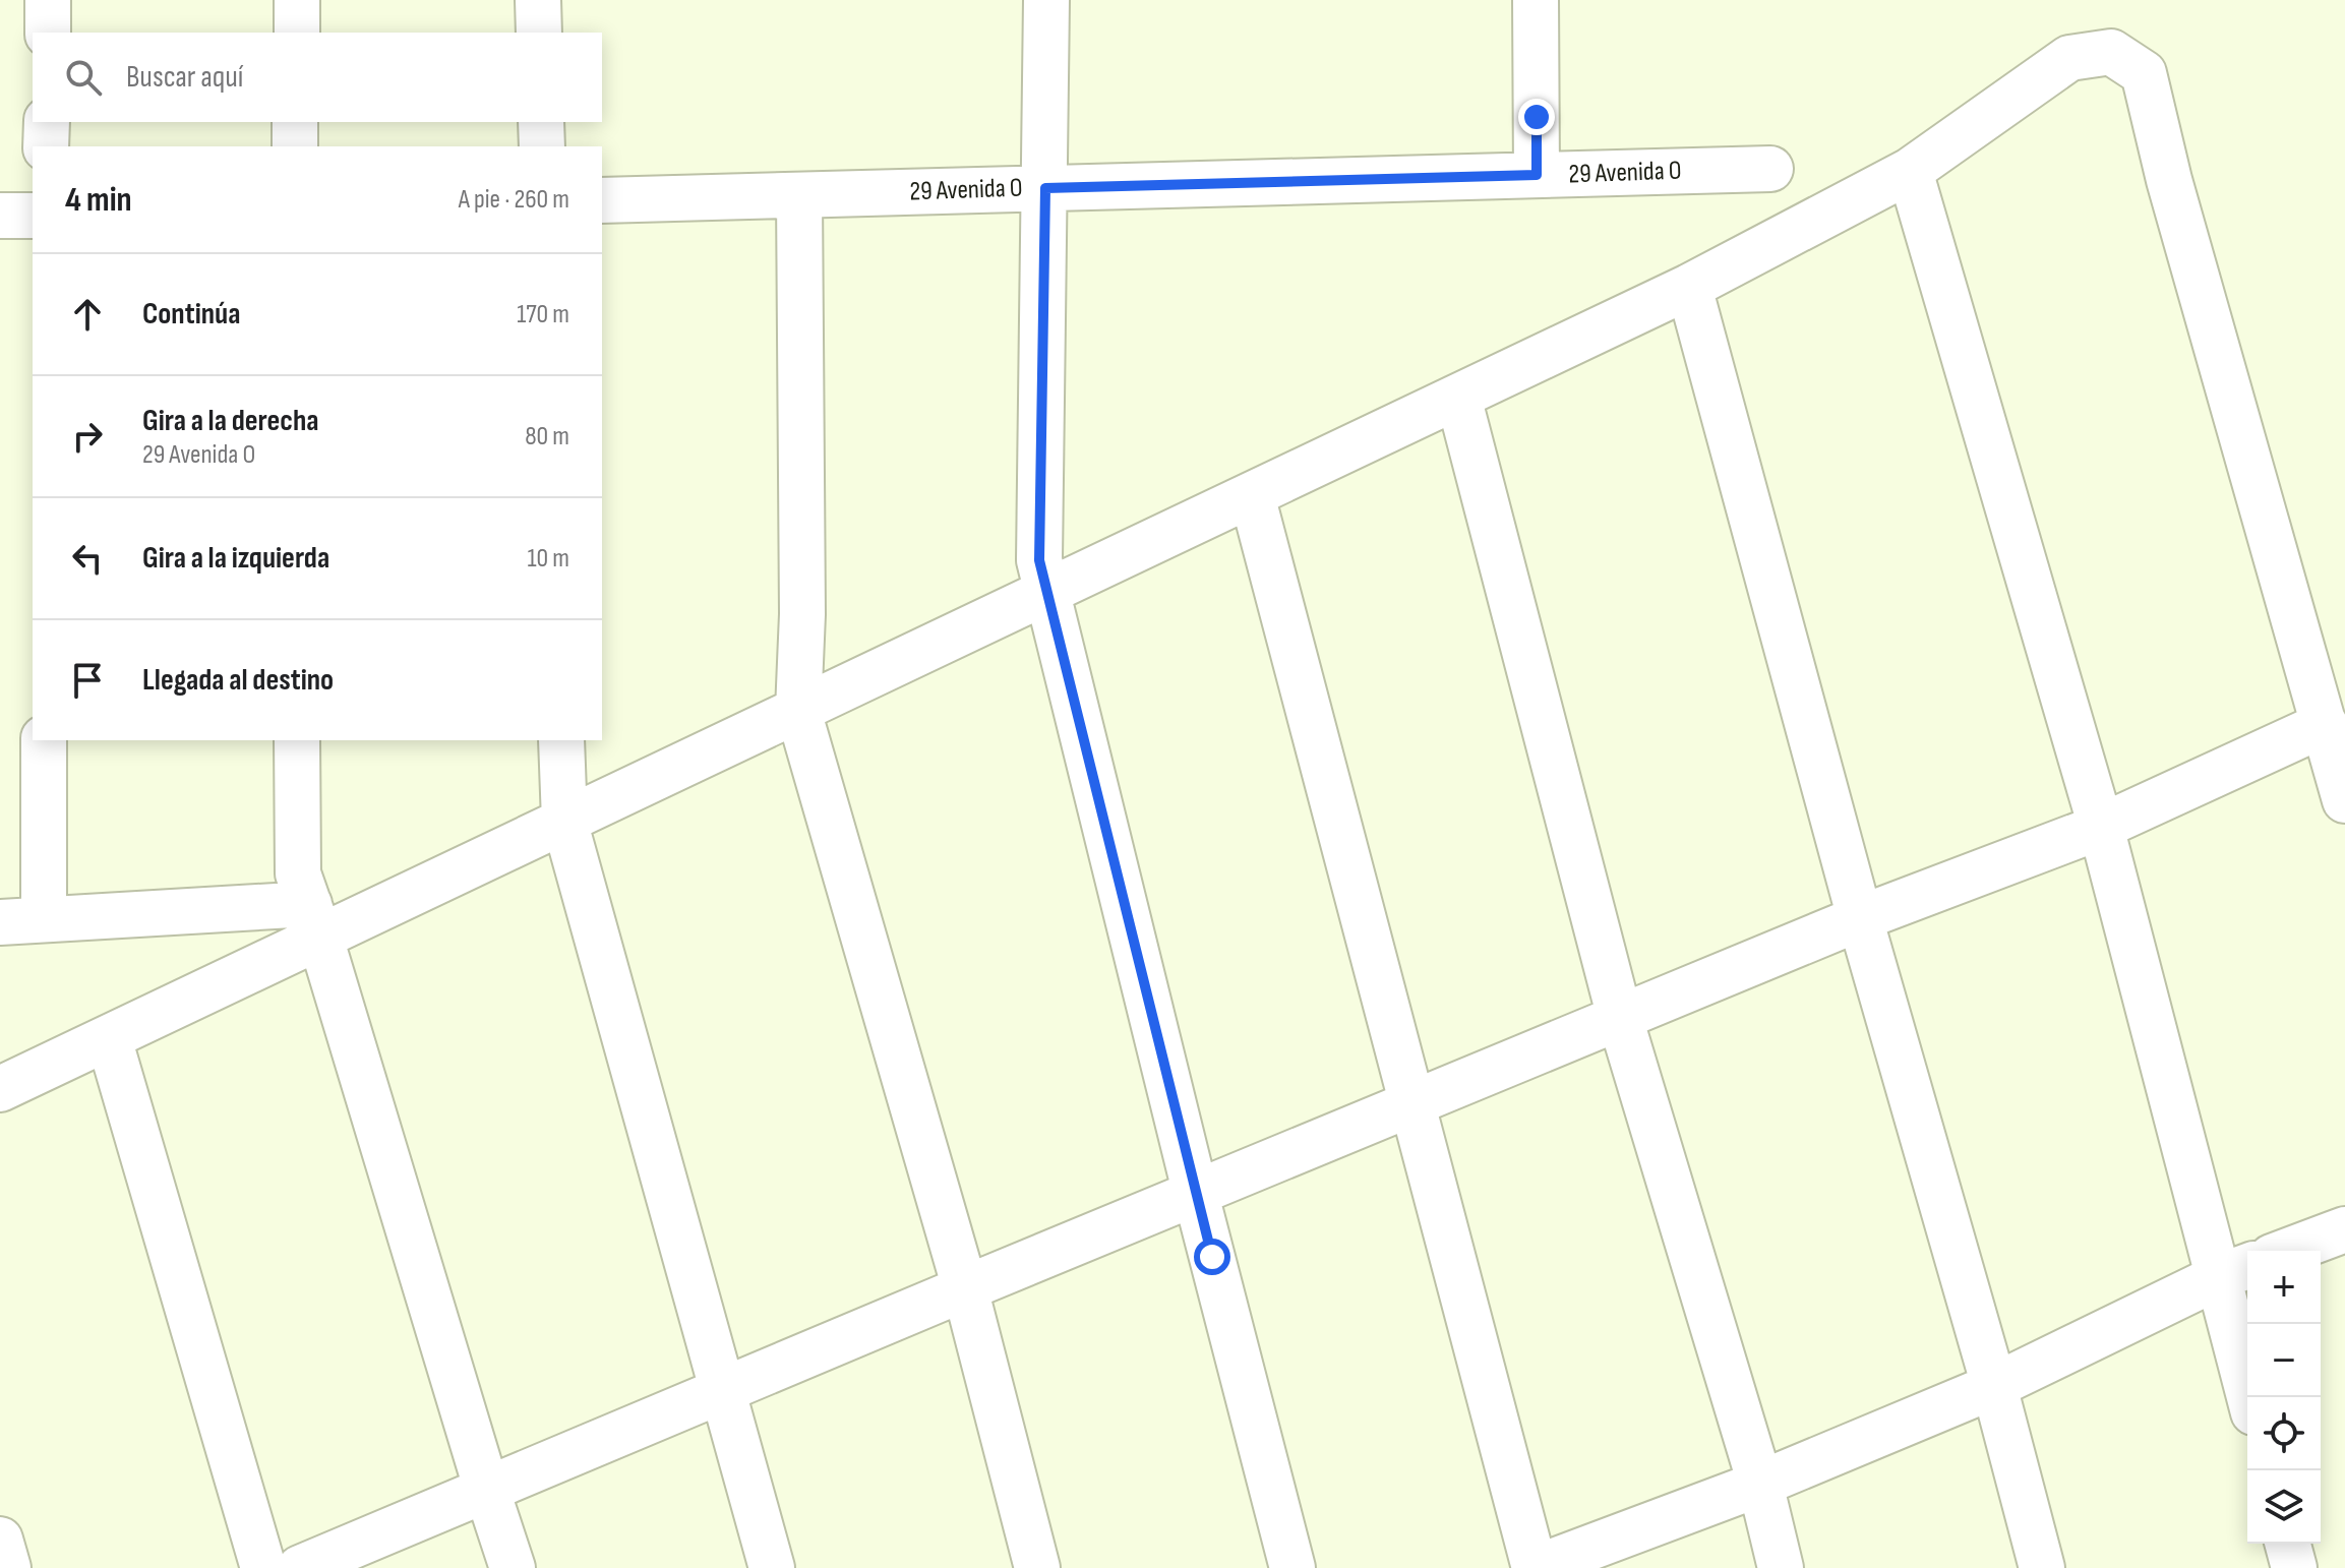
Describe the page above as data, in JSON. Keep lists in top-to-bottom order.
{
  "streets": {
    "street": ["29 Avenida O"]
  },
  "page": {
    "search": "Buscar aquí",
    "heading": ["4 min", "A pie · 260 m"],
    "list": [
      ["Continúa", "170 m"],
      ["Gira a la derecha", "29 Avenida O", "80 m"],
      ["Gira a la izquierda", "10 m"],
      "Llegada al destino"
    ],
    "map_buttons": ["+", "−"]
  }
}
